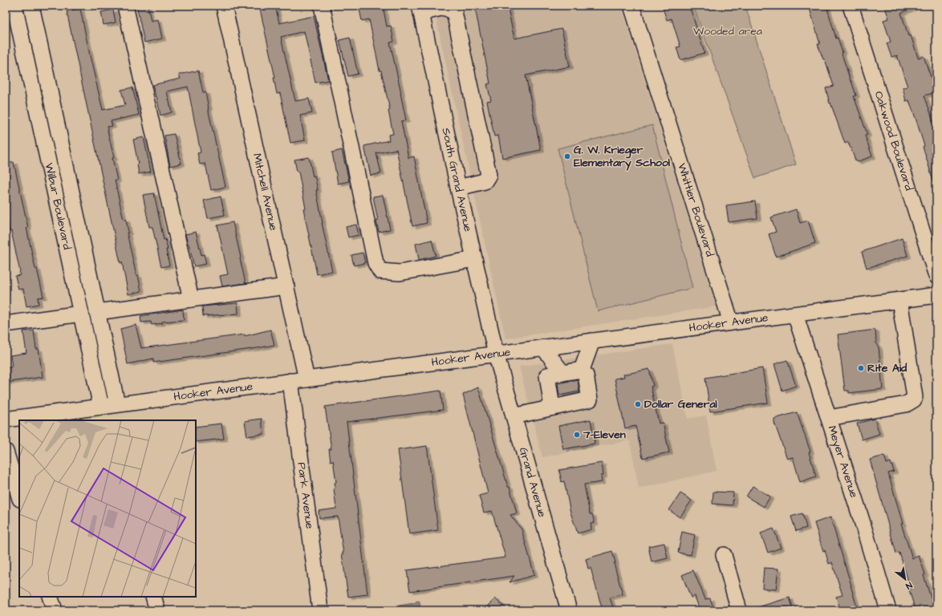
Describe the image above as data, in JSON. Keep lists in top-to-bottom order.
{
  "streets": {
    "street": [
      "Oakwood Boulevard",
      "South Grand Avenue",
      "Mitchell Avenue",
      "Wilbur Boulevard",
      "Whittier Boulevard",
      "Hooker Avenue",
      "Meyer Avenue",
      "Grand Avenue",
      "Park Avenue"
    ]
  },
  "crossings": [
    ["South Grand Avenue", "Hooker Avenue"],
    ["South Grand Avenue", "Grand Avenue"],
    ["Mitchell Avenue", "Hooker Avenue"],
    ["Wilbur Boulevard", "Hooker Avenue"],
    ["Whittier Boulevard", "Hooker Avenue"],
    ["Hooker Avenue", "Meyer Avenue"],
    ["Hooker Avenue", "Grand Avenue"],
    ["Hooker Avenue", "Park Avenue"]
  ],
  "parks": ["Wooded area"],
  "places": [
    "G. W. Krieger Elementary School",
    "Rite Aid",
    "Dollar General",
    "7-Eleven"
  ],
  "north": "bottom right"
}
